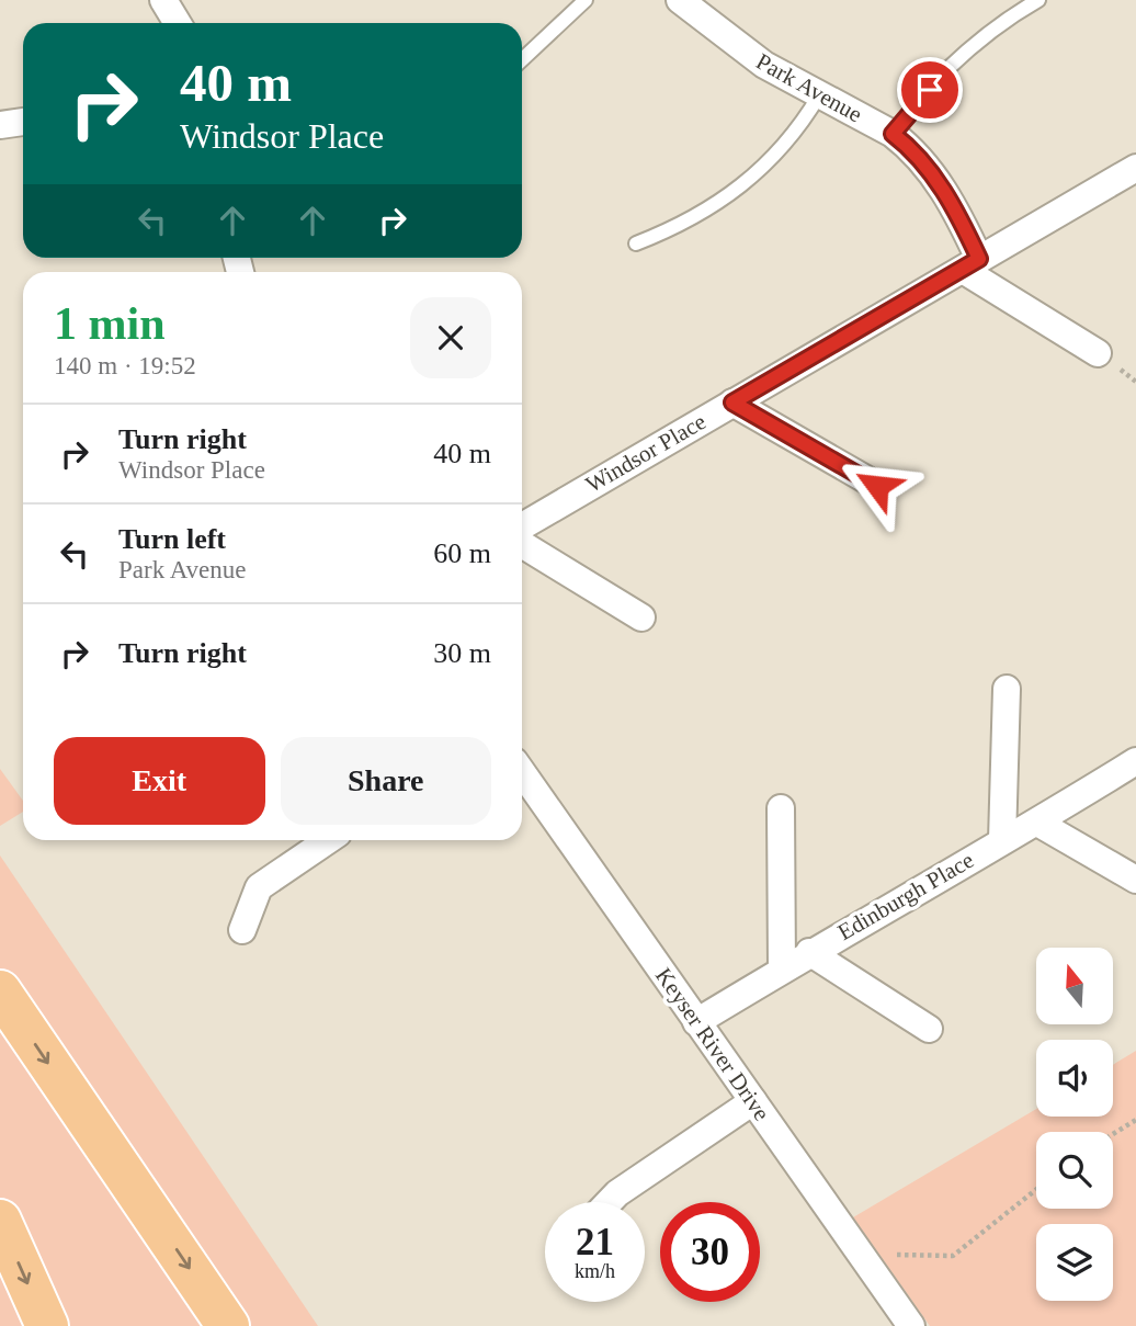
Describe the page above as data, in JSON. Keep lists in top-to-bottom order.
{
  "streets": {
    "street": [
      "Park Avenue",
      "Windsor Place",
      "Edinburgh Place",
      "Keyser River Drive"
    ]
  },
  "crossings": [
    ["Park Avenue", "Windsor Place"],
    ["Edinburgh Place", "Keyser River Drive"]
  ],
  "north": "top",
  "page": {
    "turn": ["40 m", "Windsor Place"],
    "heading": ["1 min", "140 m · 19:52"],
    "list": [
      {
        "name": "Turn right",
        "note": "Windsor Place",
        "value": "40 m"
      },
      {
        "name": "Turn left",
        "note": "Park Avenue",
        "value": "60 m"
      },
      {
        "name": "Turn right",
        "value": "30 m"
      }
    ],
    "buttons": ["Exit", "Share"],
    "speed": "21 km/h",
    "limit": "30"
  }
}
